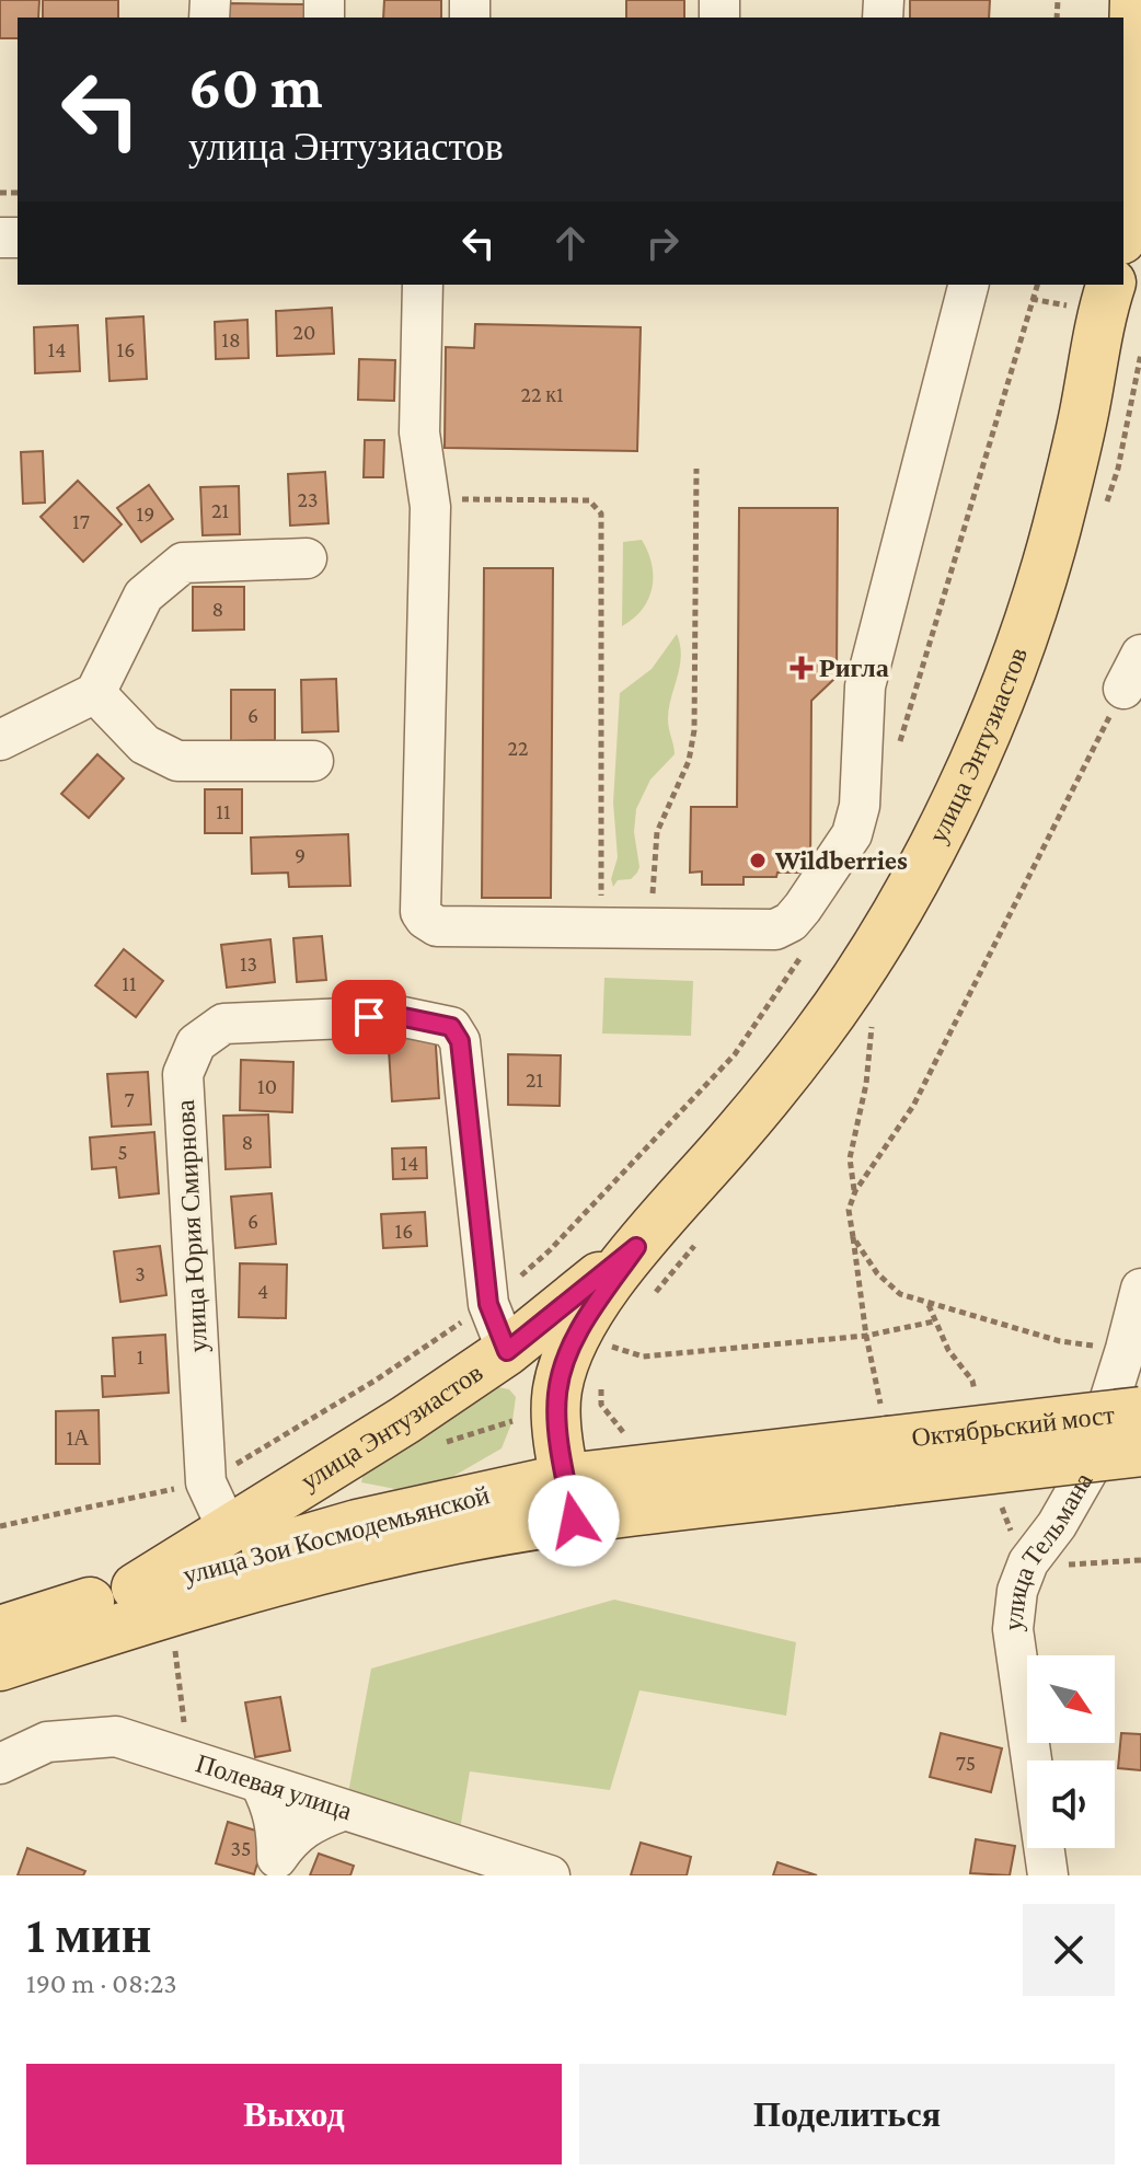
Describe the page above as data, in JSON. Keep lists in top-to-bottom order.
{
  "streets": {
    "main road": ["улица Энтузиастов", "Октябрьский мост", "улица Зои Космодемьянской"],
    "street": ["улица Юрия Смирнова", "улица Тельмана", "Полевая улица"]
  },
  "crossings": [
    ["улица Энтузиастов", "улица Юрия Смирнова"],
    ["улица Энтузиастов", "улица Зои Космодемьянской"],
    ["Октябрьский мост", "улица Зои Космодемьянской"]
  ],
  "places": {
    "health": ["Ригла"],
    "other": ["Wildberries"]
  },
  "house_numbers": [
    "20",
    "18",
    "14",
    "16",
    "22 к1",
    "23",
    "21",
    "19",
    "17",
    "8",
    "6",
    "22",
    "11",
    "9",
    "13",
    "11",
    "21",
    "10",
    "7",
    "8",
    "5",
    "14",
    "6",
    "16",
    "3",
    "4",
    "1",
    "1А",
    "75",
    "35"
  ],
  "north": "bottom right",
  "page": {
    "turn": ["60 m", "улица Энтузиастов"],
    "heading": ["1 мин", "190 m · 08:23"],
    "buttons": ["Выход", "Поделиться"]
  }
}
